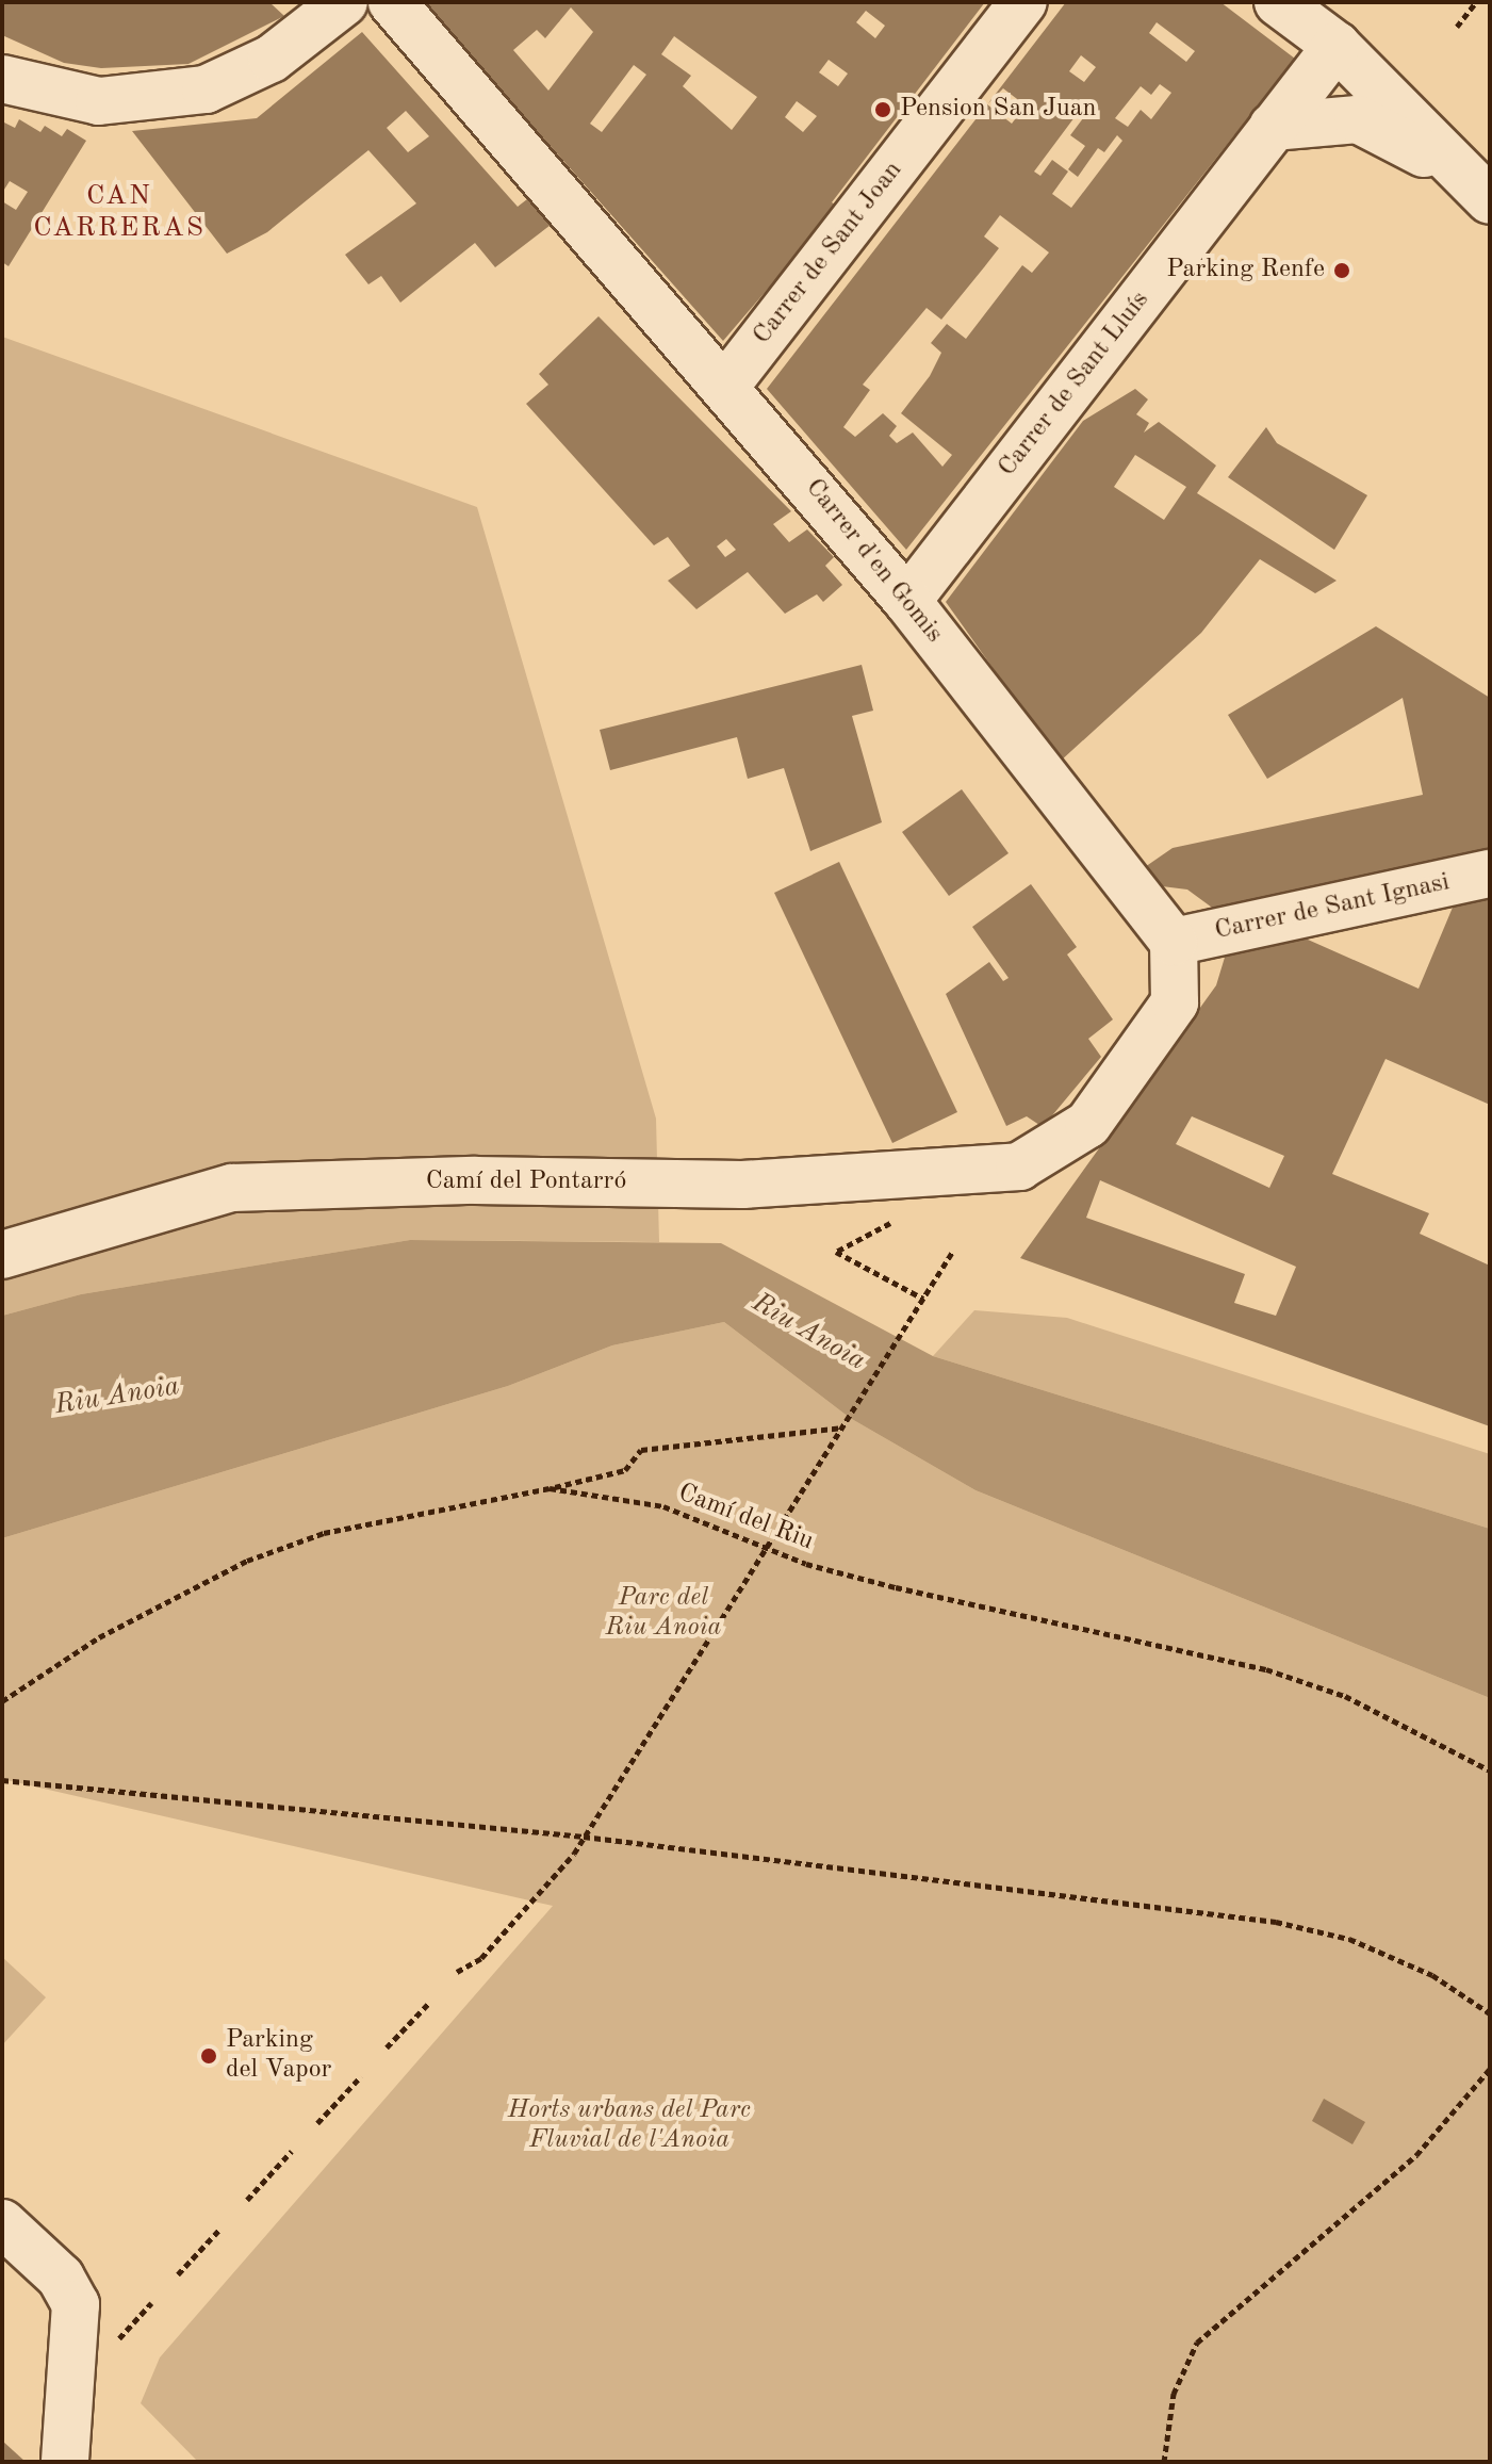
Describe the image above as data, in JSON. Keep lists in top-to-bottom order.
{
  "streets": {
    "street": [
      "Carrer de Sant Joan",
      "Carrer de Sant Lluís",
      "Carrer d'en Gomis",
      "Carrer de Sant Ignasi",
      "Camí del Pontarró"
    ],
    "path": ["Camí del Riu"]
  },
  "crossings": [
    ["Carrer de Sant Joan", "Carrer d'en Gomis"],
    ["Carrer de Sant Lluís", "Carrer d'en Gomis"],
    ["Carrer d'en Gomis", "Carrer de Sant Ignasi"],
    ["Carrer d'en Gomis", "Camí del Pontarró"],
    ["Carrer de Sant Ignasi", "Camí del Pontarró"]
  ],
  "districts": ["CAN CARRERAS"],
  "water": ["Riu Anoia"],
  "parks": ["Parc del Riu Anoia", "Horts urbans del Parc Fluvial de l'Anoia"],
  "places": ["Pension San Juan", "Parking Renfe", "Parking del Vapor"]
}
